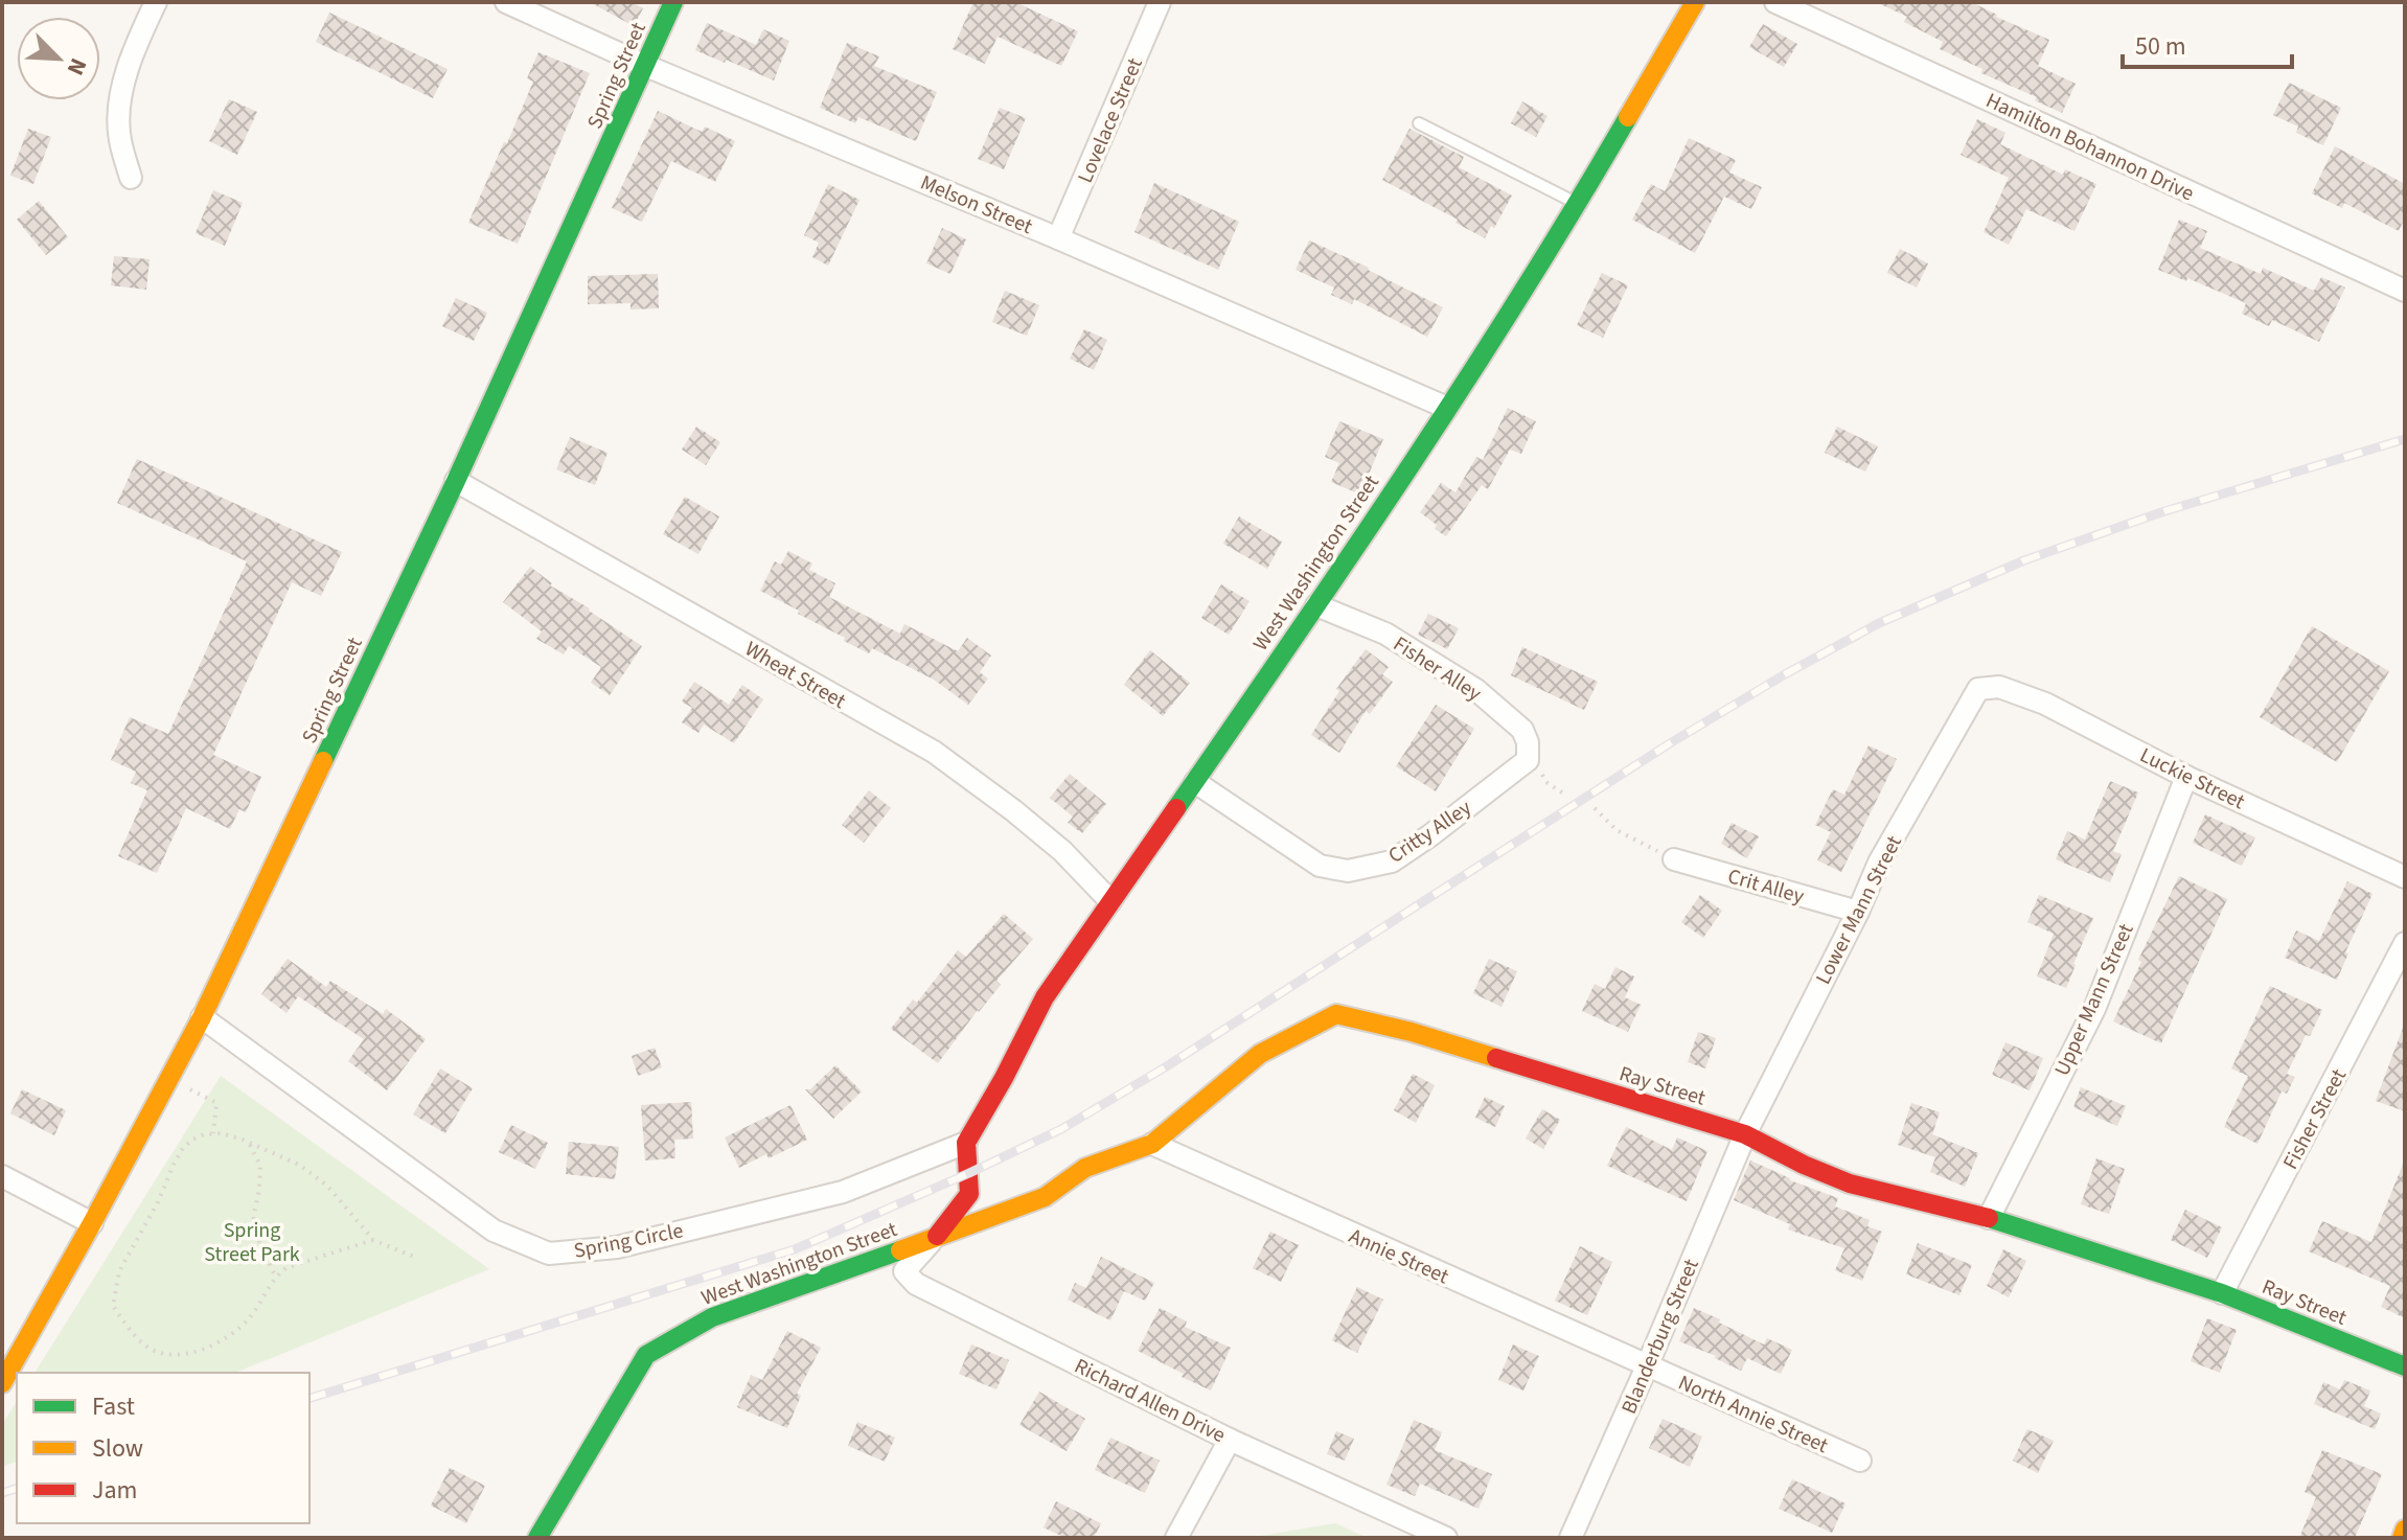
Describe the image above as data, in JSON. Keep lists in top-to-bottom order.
{
  "streets": {
    "street": [
      "Spring Street",
      "Lovelace Street",
      "Hamilton Bohannon Drive",
      "Melson Street",
      "West Washington Street",
      "Fisher Alley",
      "Wheat Street",
      "Luckie Street",
      "Critty Alley",
      "Crit Alley",
      "Lower Mann Street",
      "Upper Mann Street",
      "Ray Street",
      "Fisher Street",
      "Spring Circle",
      "Annie Street",
      "Blanderburg Street",
      "Richard Allen Drive",
      "North Annie Street"
    ]
  },
  "crossings": [
    ["Spring Street", "Melson Street"],
    ["Spring Street", "Wheat Street"],
    ["Spring Street", "Spring Circle"],
    ["Lovelace Street", "Melson Street"],
    ["Melson Street", "West Washington Street"],
    ["West Washington Street", "Fisher Alley"],
    ["West Washington Street", "Wheat Street"],
    ["West Washington Street", "Critty Alley"],
    ["West Washington Street", "Ray Street"],
    ["West Washington Street", "Spring Circle"],
    ["West Washington Street", "Richard Allen Drive"],
    ["Fisher Alley", "Critty Alley"],
    ["Luckie Street", "Lower Mann Street"],
    ["Luckie Street", "Upper Mann Street"],
    ["Crit Alley", "Lower Mann Street"],
    ["Lower Mann Street", "Ray Street"],
    ["Lower Mann Street", "Blanderburg Street"],
    ["Upper Mann Street", "Ray Street"],
    ["Ray Street", "Fisher Street"],
    ["Ray Street", "Annie Street"],
    ["Ray Street", "Blanderburg Street"],
    ["Ray Street", "Richard Allen Drive"],
    ["Annie Street", "Blanderburg Street"],
    ["Annie Street", "North Annie Street"],
    ["Blanderburg Street", "North Annie Street"]
  ],
  "parks": ["Spring Street Park"],
  "legend": ["Fast", "Slow", "Jam"],
  "scale_bar": "50 m",
  "north": "bottom right"
}
